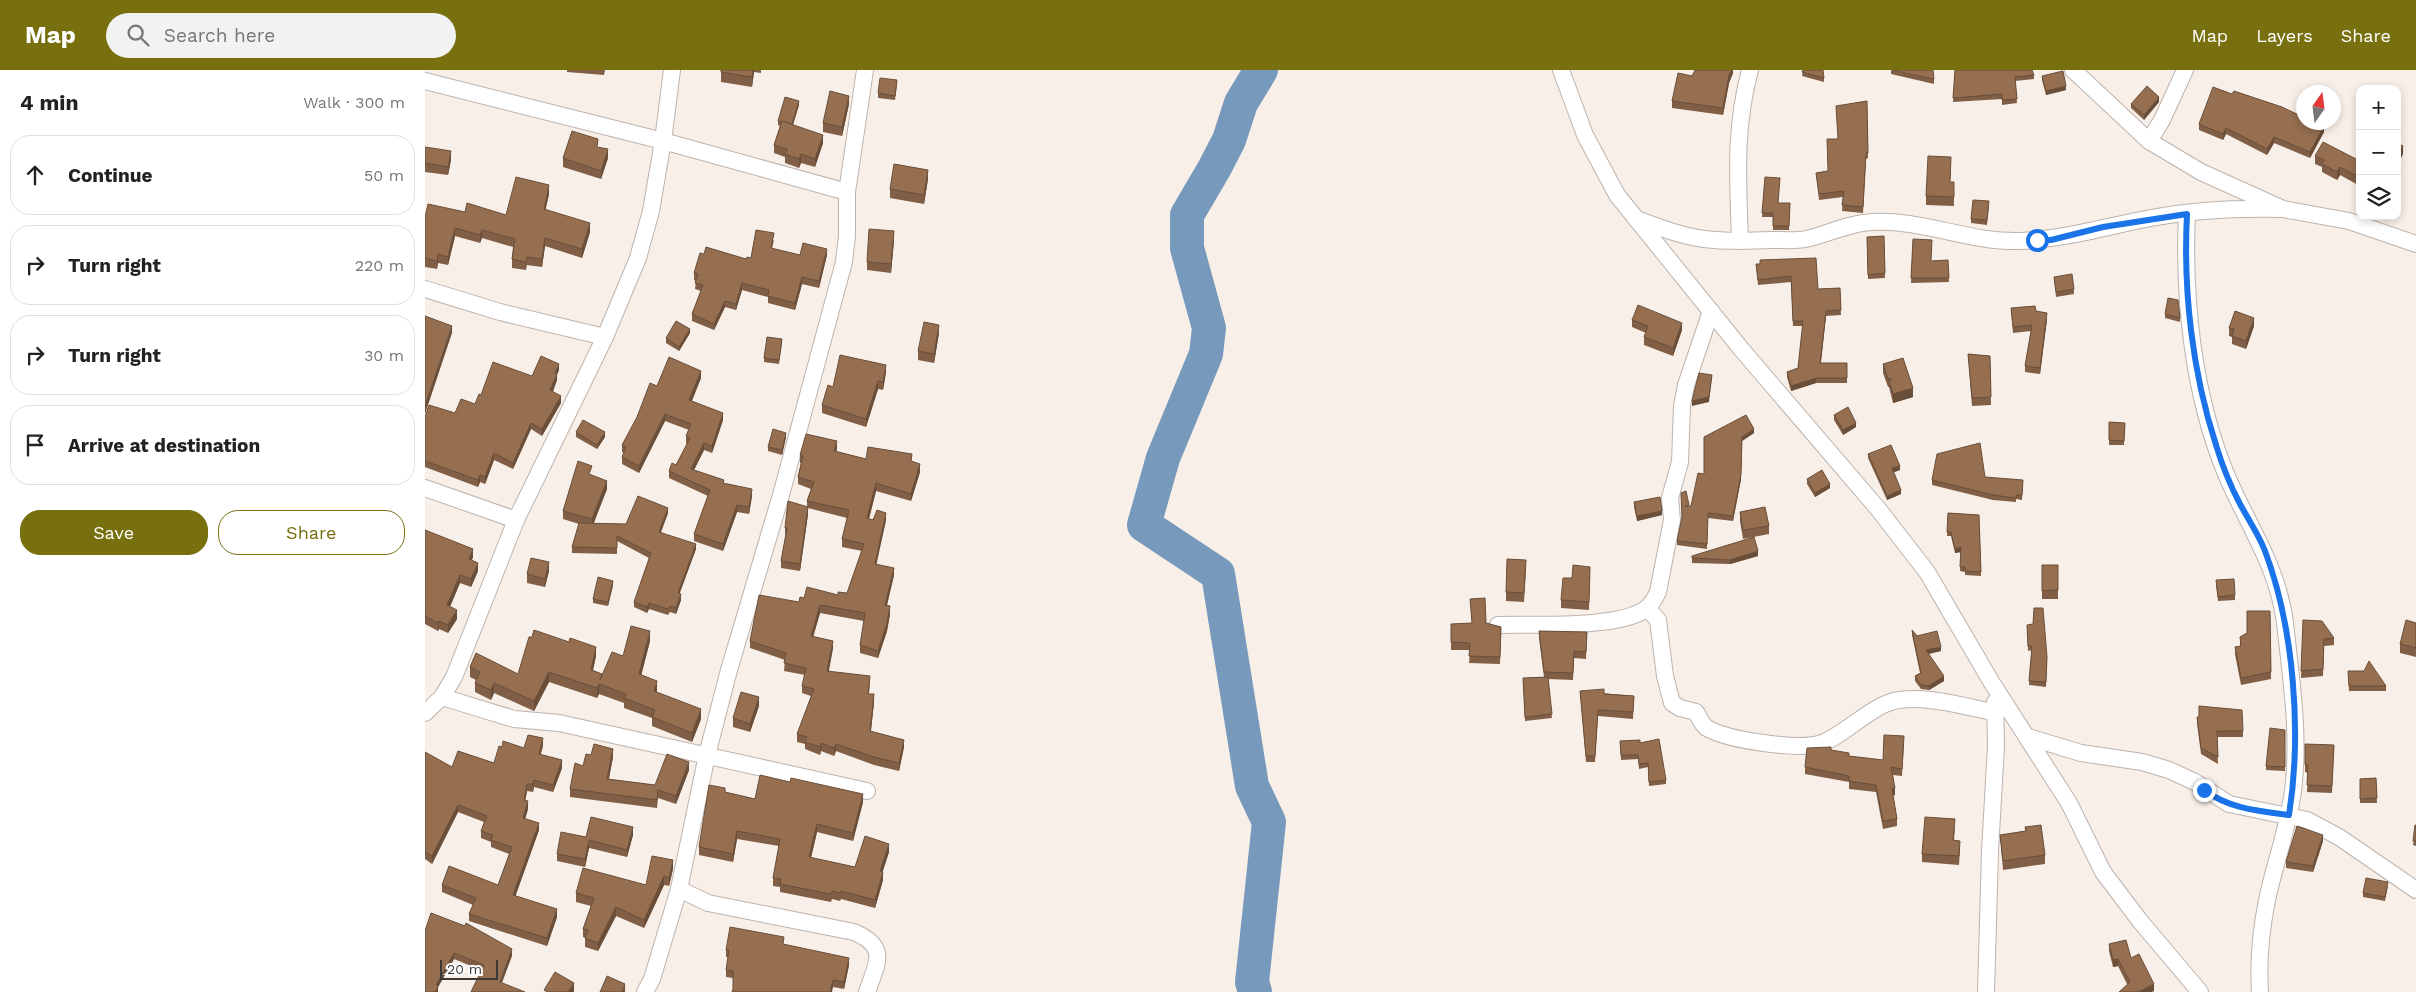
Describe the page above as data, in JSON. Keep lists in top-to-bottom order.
{
  "scale_bar": "20 m",
  "north": "top",
  "page": {
    "header": "Map",
    "search": "Search here",
    "nav": ["Map", "Layers", "Share"],
    "heading": ["4 min", "Walk · 300 m"],
    "map_buttons": ["+", "−"],
    "list": [
      ["Continue", "50 m"],
      ["Turn right", "220 m"],
      ["Turn right", "30 m"],
      "Arrive at destination"
    ],
    "buttons": ["Save", "Share"],
    "scale": "20 m"
  }
}
